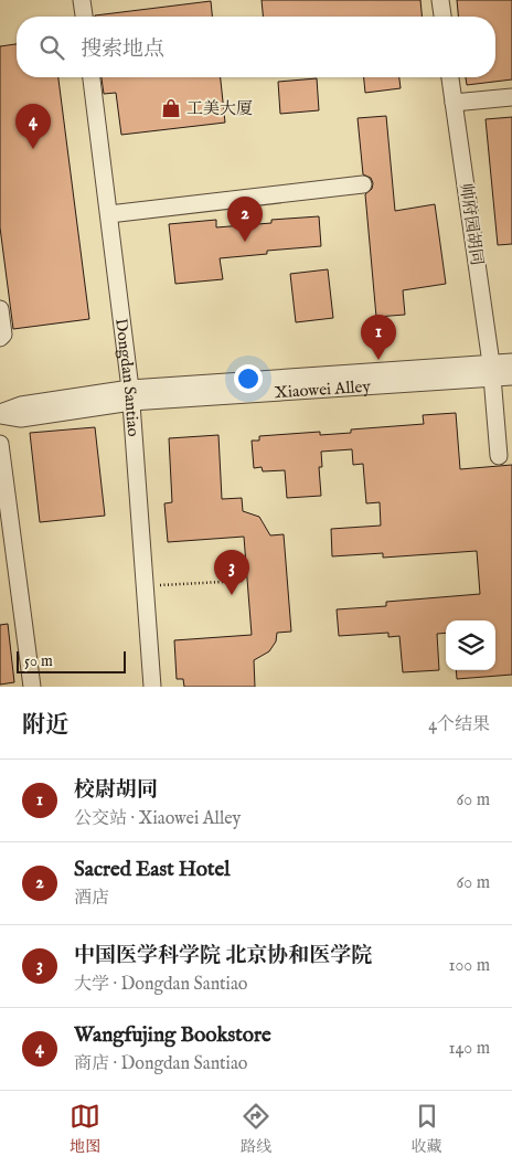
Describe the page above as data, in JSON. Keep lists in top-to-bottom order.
{
  "streets": {
    "street": ["帅府园胡同", "Dongdan Santiao", "Xiaowei Alley"]
  },
  "crossings": [
    ["帅府园胡同", "Xiaowei Alley"],
    ["Dongdan Santiao", "Xiaowei Alley"]
  ],
  "places": {
    "shop": ["工美大厦"]
  },
  "scale_bar": "50 m",
  "page": {
    "search": "搜索地点",
    "pins": [
      "4",
      "2",
      "1",
      "3"
    ],
    "scale": "50 m",
    "heading": ["附近", "4个结果"],
    "list": [
      {
        "mark": "1",
        "name": "校尉胡同",
        "note": "公交站 · Xiaowei Alley",
        "value": "60 m"
      },
      {
        "mark": "2",
        "name": "Sacred East Hotel",
        "note": "酒店",
        "value": "60 m"
      },
      {
        "mark": "3",
        "name": "中国医学科学院 北京协和医学院",
        "note": "大学 · Dongdan Santiao",
        "value": "100 m"
      },
      {
        "mark": "4",
        "name": "Wangfujing Bookstore",
        "note": "商店 · Dongdan Santiao",
        "value": "140 m"
      }
    ],
    "nav": ["地图", "路线", "收藏"]
  }
}
